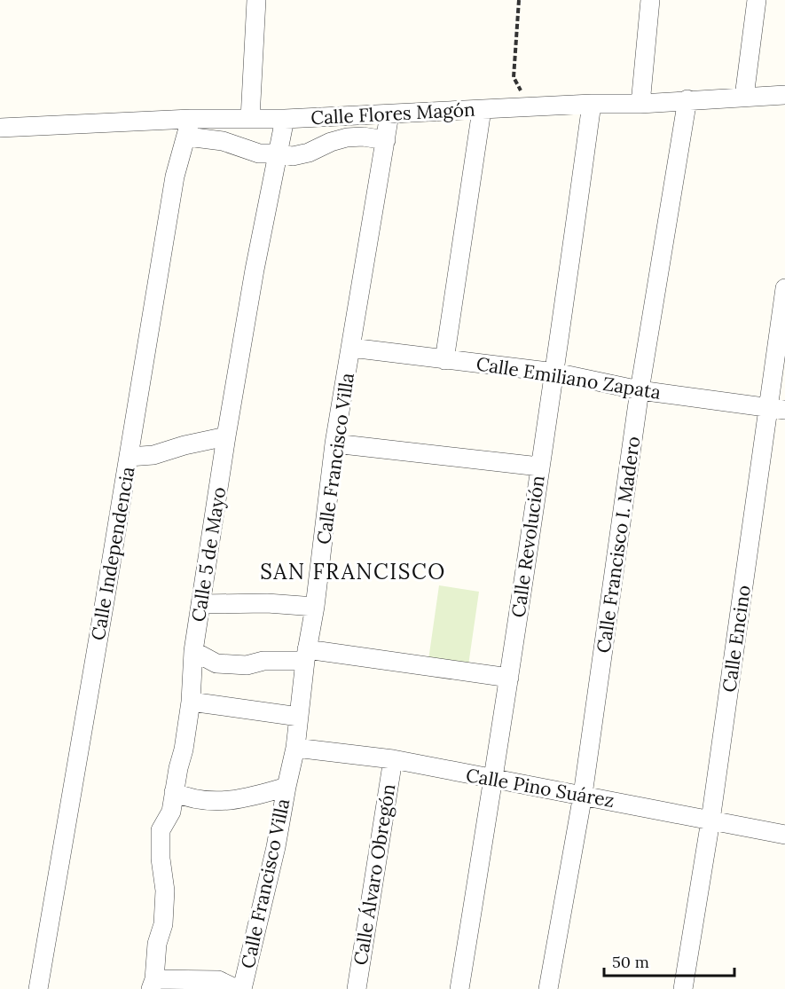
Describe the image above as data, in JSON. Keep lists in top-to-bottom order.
{
  "streets": {
    "street": [
      "Calle Flores Magón",
      "Calle Emiliano Zapata",
      "Calle Francisco Villa",
      "Calle Francisco I. Madero",
      "Calle Revolución",
      "Calle Independencia",
      "Calle 5 de Mayo",
      "Calle Encino",
      "Calle Pino Suárez",
      "Calle Álvaro Obregón"
    ]
  },
  "crossings": [
    ["Calle Flores Magón", "Calle Francisco Villa"],
    ["Calle Flores Magón", "Calle Francisco I. Madero"],
    ["Calle Flores Magón", "Calle Revolución"],
    ["Calle Flores Magón", "Calle Independencia"],
    ["Calle Flores Magón", "Calle 5 de Mayo"],
    ["Calle Emiliano Zapata", "Calle Francisco Villa"],
    ["Calle Emiliano Zapata", "Calle Francisco I. Madero"],
    ["Calle Emiliano Zapata", "Calle Revolución"],
    ["Calle Emiliano Zapata", "Calle Encino"],
    ["Calle Francisco Villa", "Calle Pino Suárez"],
    ["Calle Francisco I. Madero", "Calle Pino Suárez"],
    ["Calle Revolución", "Calle Pino Suárez"],
    ["Calle Encino", "Calle Pino Suárez"],
    ["Calle Pino Suárez", "Calle Álvaro Obregón"]
  ],
  "districts": ["SAN FRANCISCO"],
  "scale_bar": "50 m"
}
